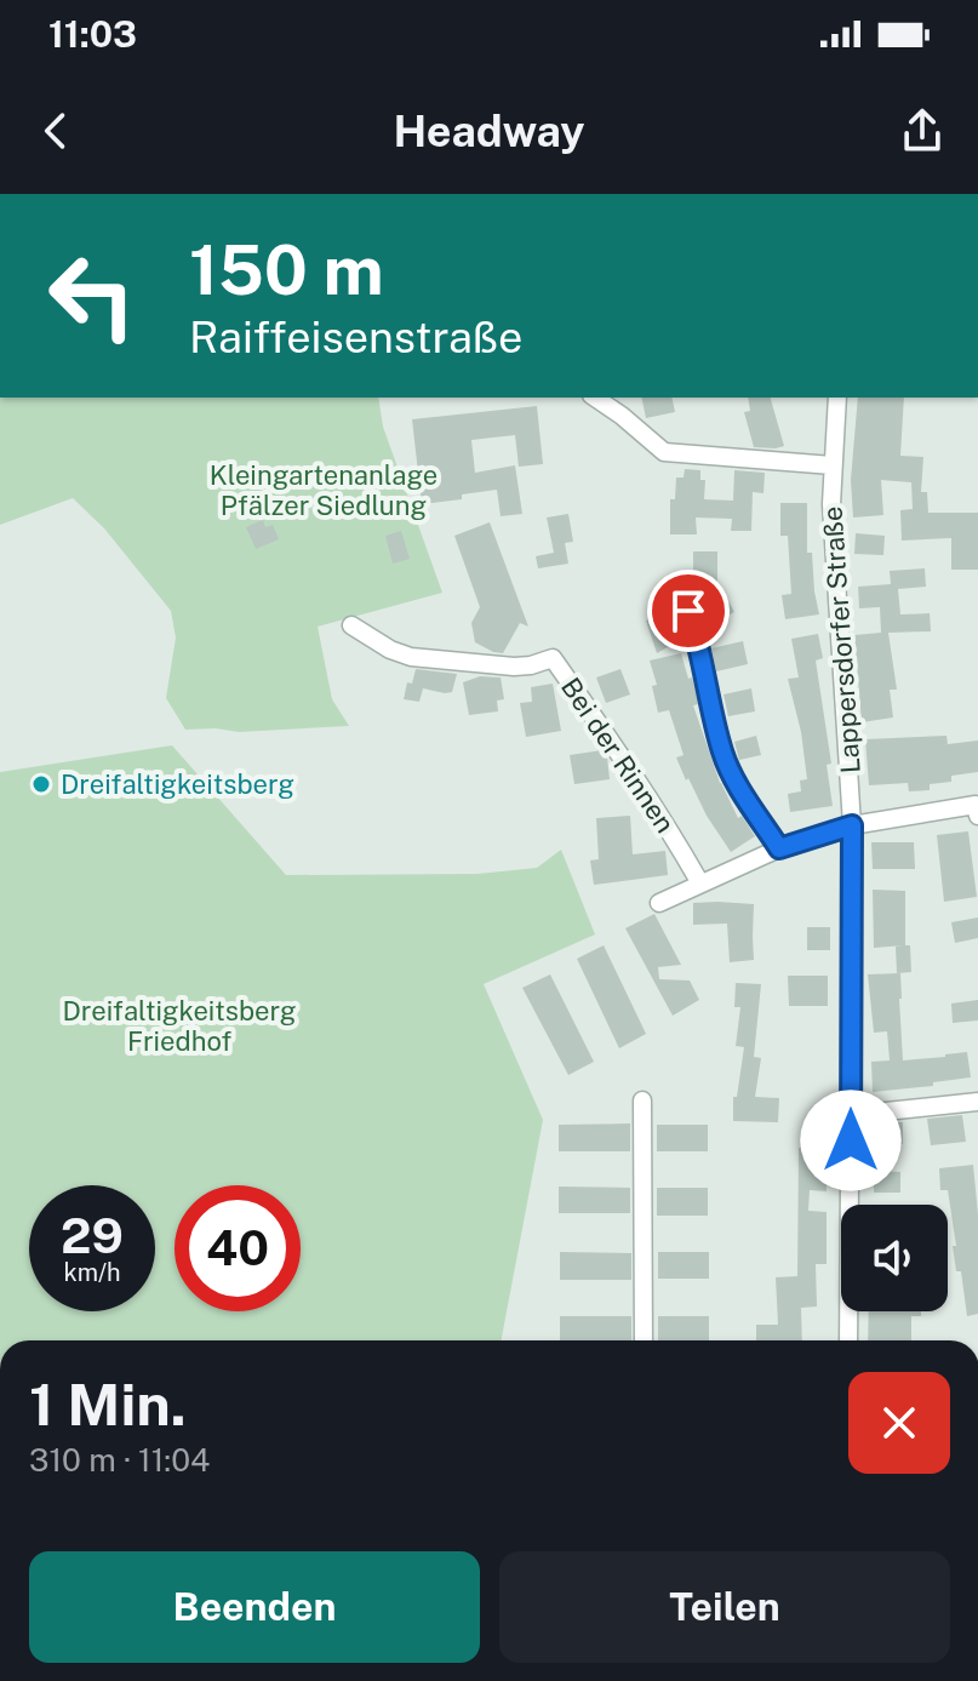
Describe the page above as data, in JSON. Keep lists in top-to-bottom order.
{
  "streets": {
    "street": ["Lappersdorfer Straße", "Bei der Rinnen"]
  },
  "parks": ["Kleingartenanlage Pfälzer Siedlung", "Dreifaltigkeitsberg Friedhof"],
  "places": ["Dreifaltigkeitsberg"],
  "page": {
    "status": "11:03",
    "header": "Headway",
    "turn": ["150 m", "Raiffeisenstraße"],
    "speed": "29 km/h",
    "limit": "40",
    "heading": ["1 Min.", "310 m · 11:04"],
    "buttons": ["Beenden", "Teilen"]
  }
}
